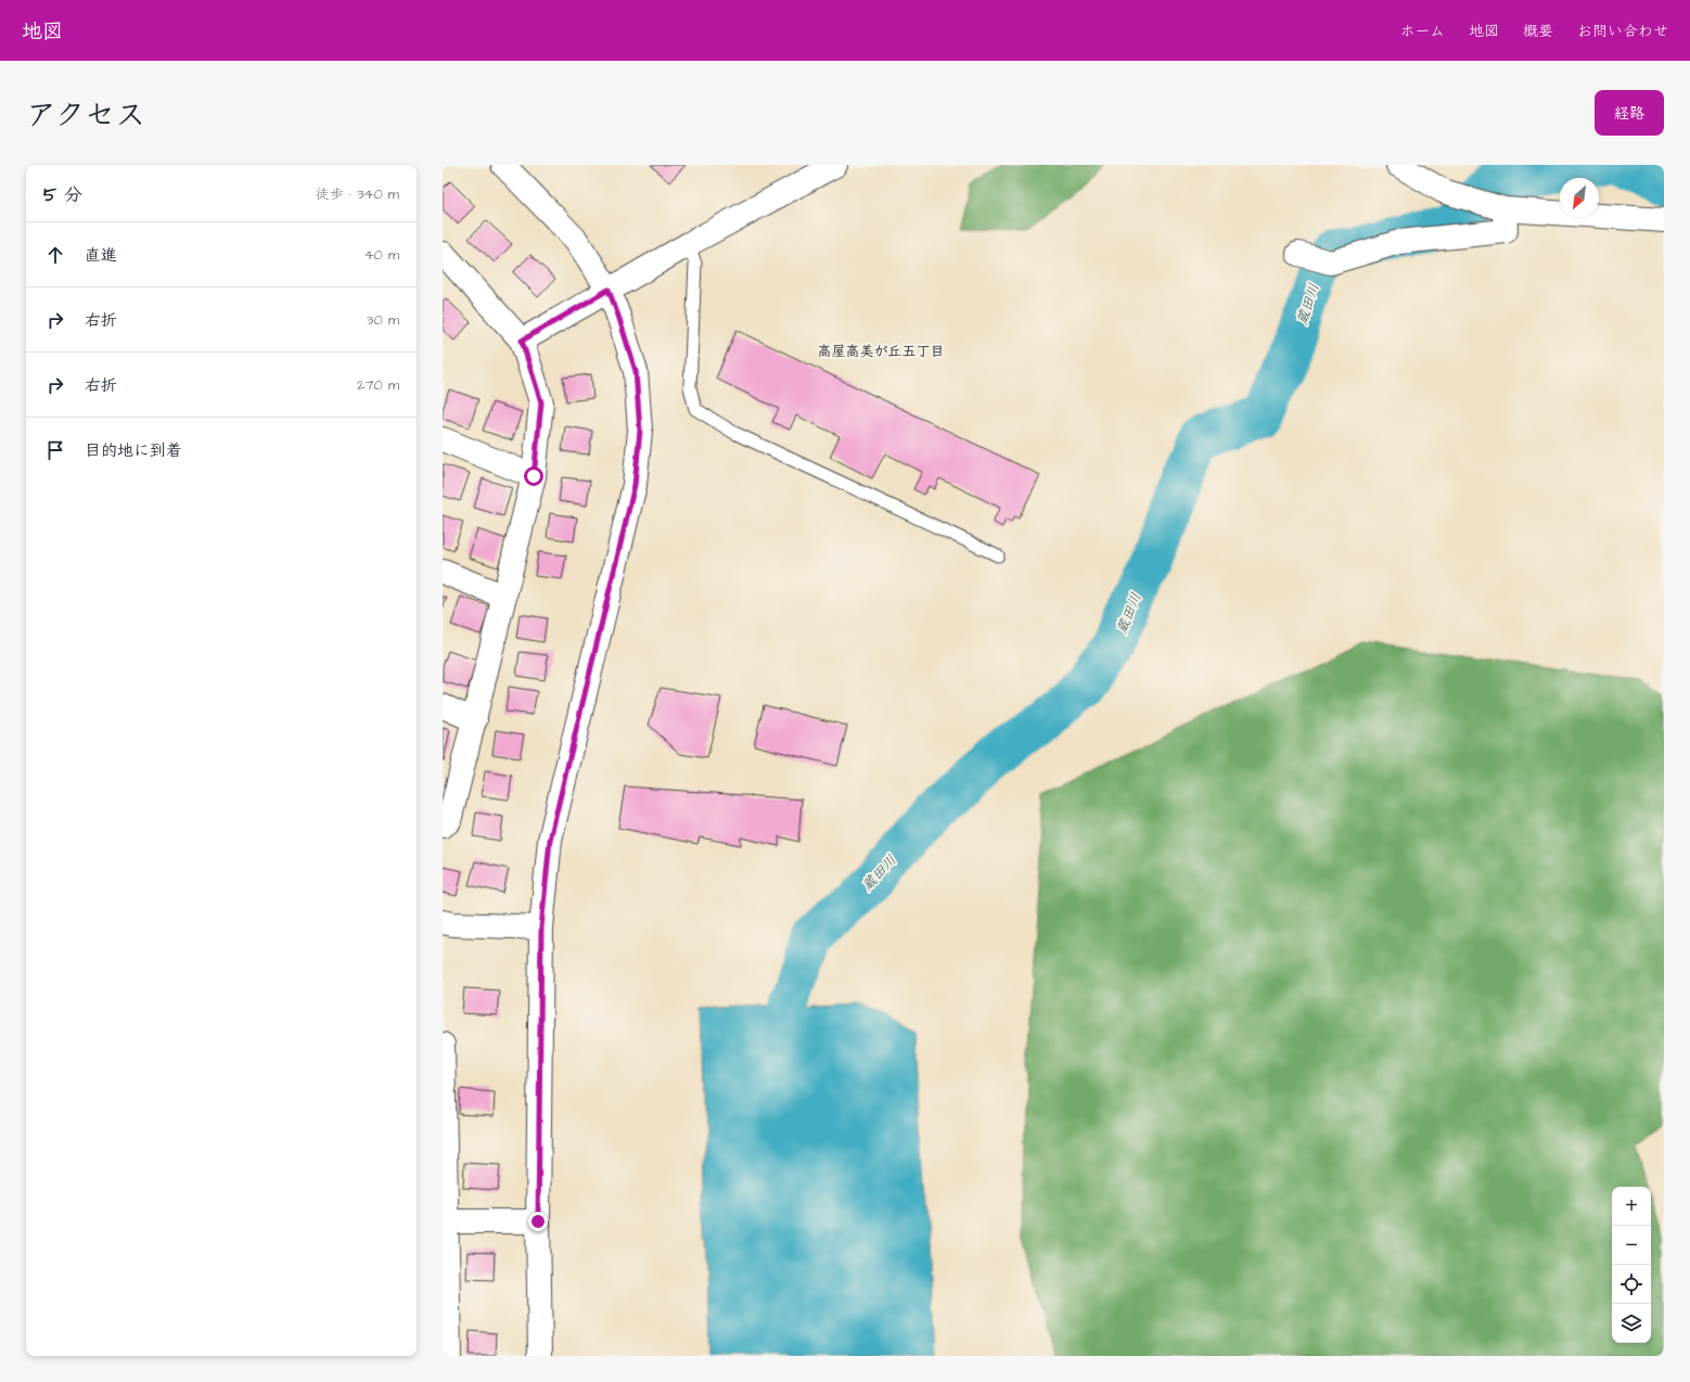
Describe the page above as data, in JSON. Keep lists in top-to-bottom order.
{
  "districts": ["高屋高美が丘五丁目"],
  "water": ["蔵田川"],
  "north": "bottom left",
  "page": {
    "header": "地図",
    "nav": [
      "ホーム",
      "地図",
      "概要",
      "お問い合わせ"
    ],
    "title": "アクセス",
    "buttons": "経路",
    "heading": ["5 分", "徒歩 · 340 m"],
    "list": [
      ["直進", "40 m"],
      ["右折", "30 m"],
      ["右折", "270 m"],
      "目的地に到着"
    ],
    "map_buttons": ["+", "−"]
  }
}
